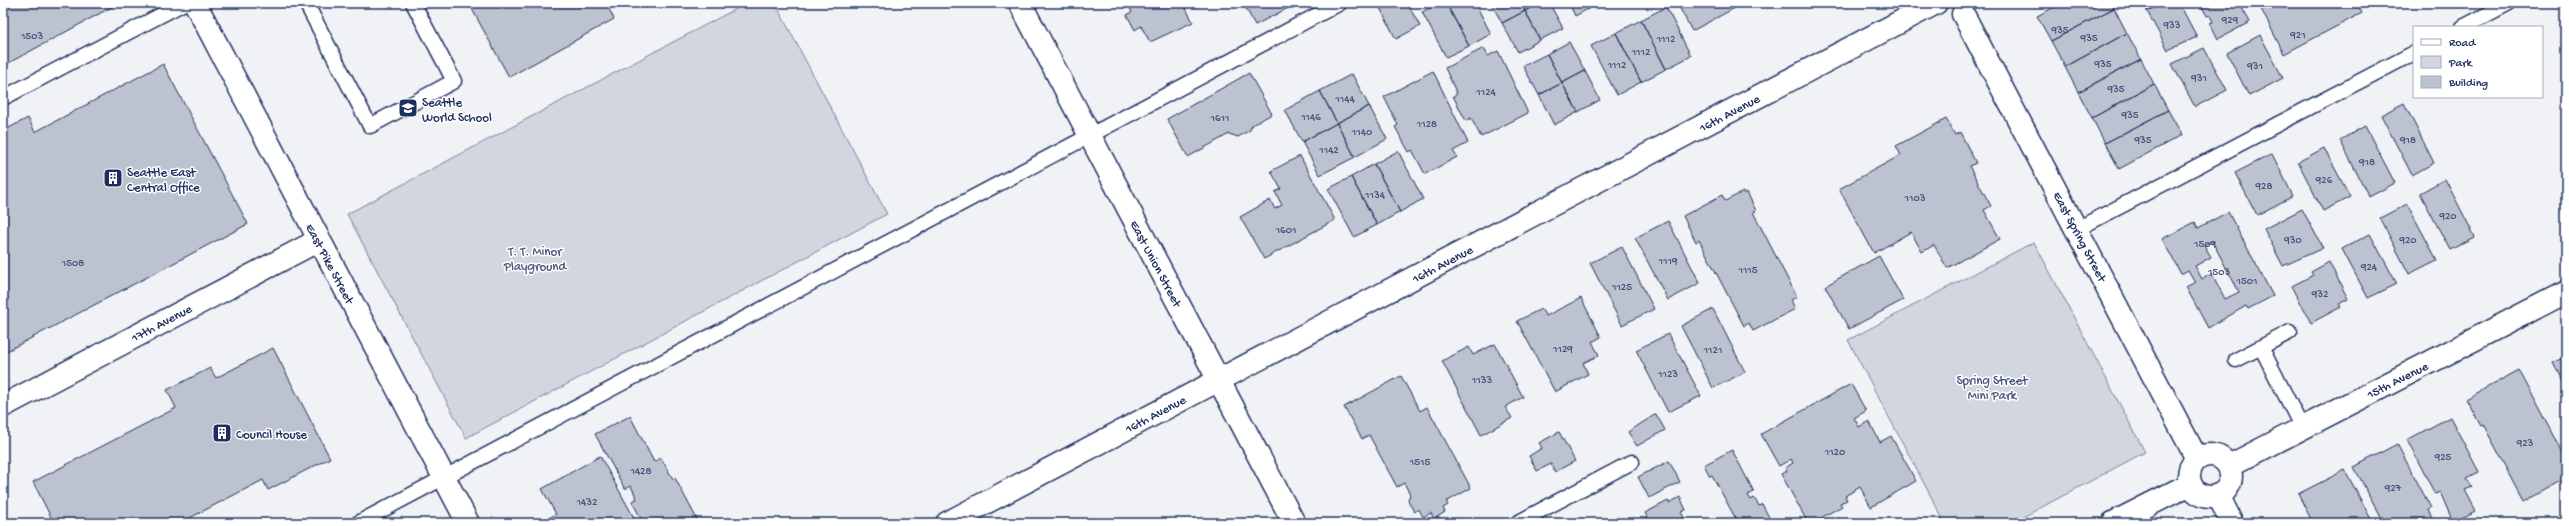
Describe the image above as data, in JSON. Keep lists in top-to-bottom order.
{
  "streets": {
    "street": [
      "16th Avenue",
      "East Spring Street",
      "East Pike Street",
      "East Union Street",
      "17th Avenue",
      "15th Avenue"
    ]
  },
  "crossings": [
    ["16th Avenue", "East Union Street"],
    ["East Spring Street", "15th Avenue"],
    ["East Pike Street", "17th Avenue"]
  ],
  "parks": ["T. T. Minor Playground", "Spring Street Mini Park"],
  "places": {
    "school or university": ["Seattle World School"],
    "building": ["Seattle East Central Office", "Council House"]
  },
  "house_numbers": [
    "929",
    "933",
    "935",
    "921",
    "1503",
    "935",
    "1112",
    "1112",
    "935",
    "1112",
    "931",
    "931",
    "935",
    "1124",
    "1144",
    "935",
    "1146",
    "1611",
    "1128",
    "1140",
    "935",
    "918",
    "1142",
    "918",
    "926",
    "928",
    "1134",
    "1103",
    "920",
    "1601",
    "930",
    "920",
    "1509",
    "1119",
    "1508",
    "924",
    "1115",
    "1503",
    "1501",
    "1125",
    "932",
    "1129",
    "1121",
    "1123",
    "1133",
    "923",
    "1120",
    "925",
    "1515",
    "1428",
    "927",
    "1432"
  ],
  "legend": ["Road", "Park", "Building"]
}
